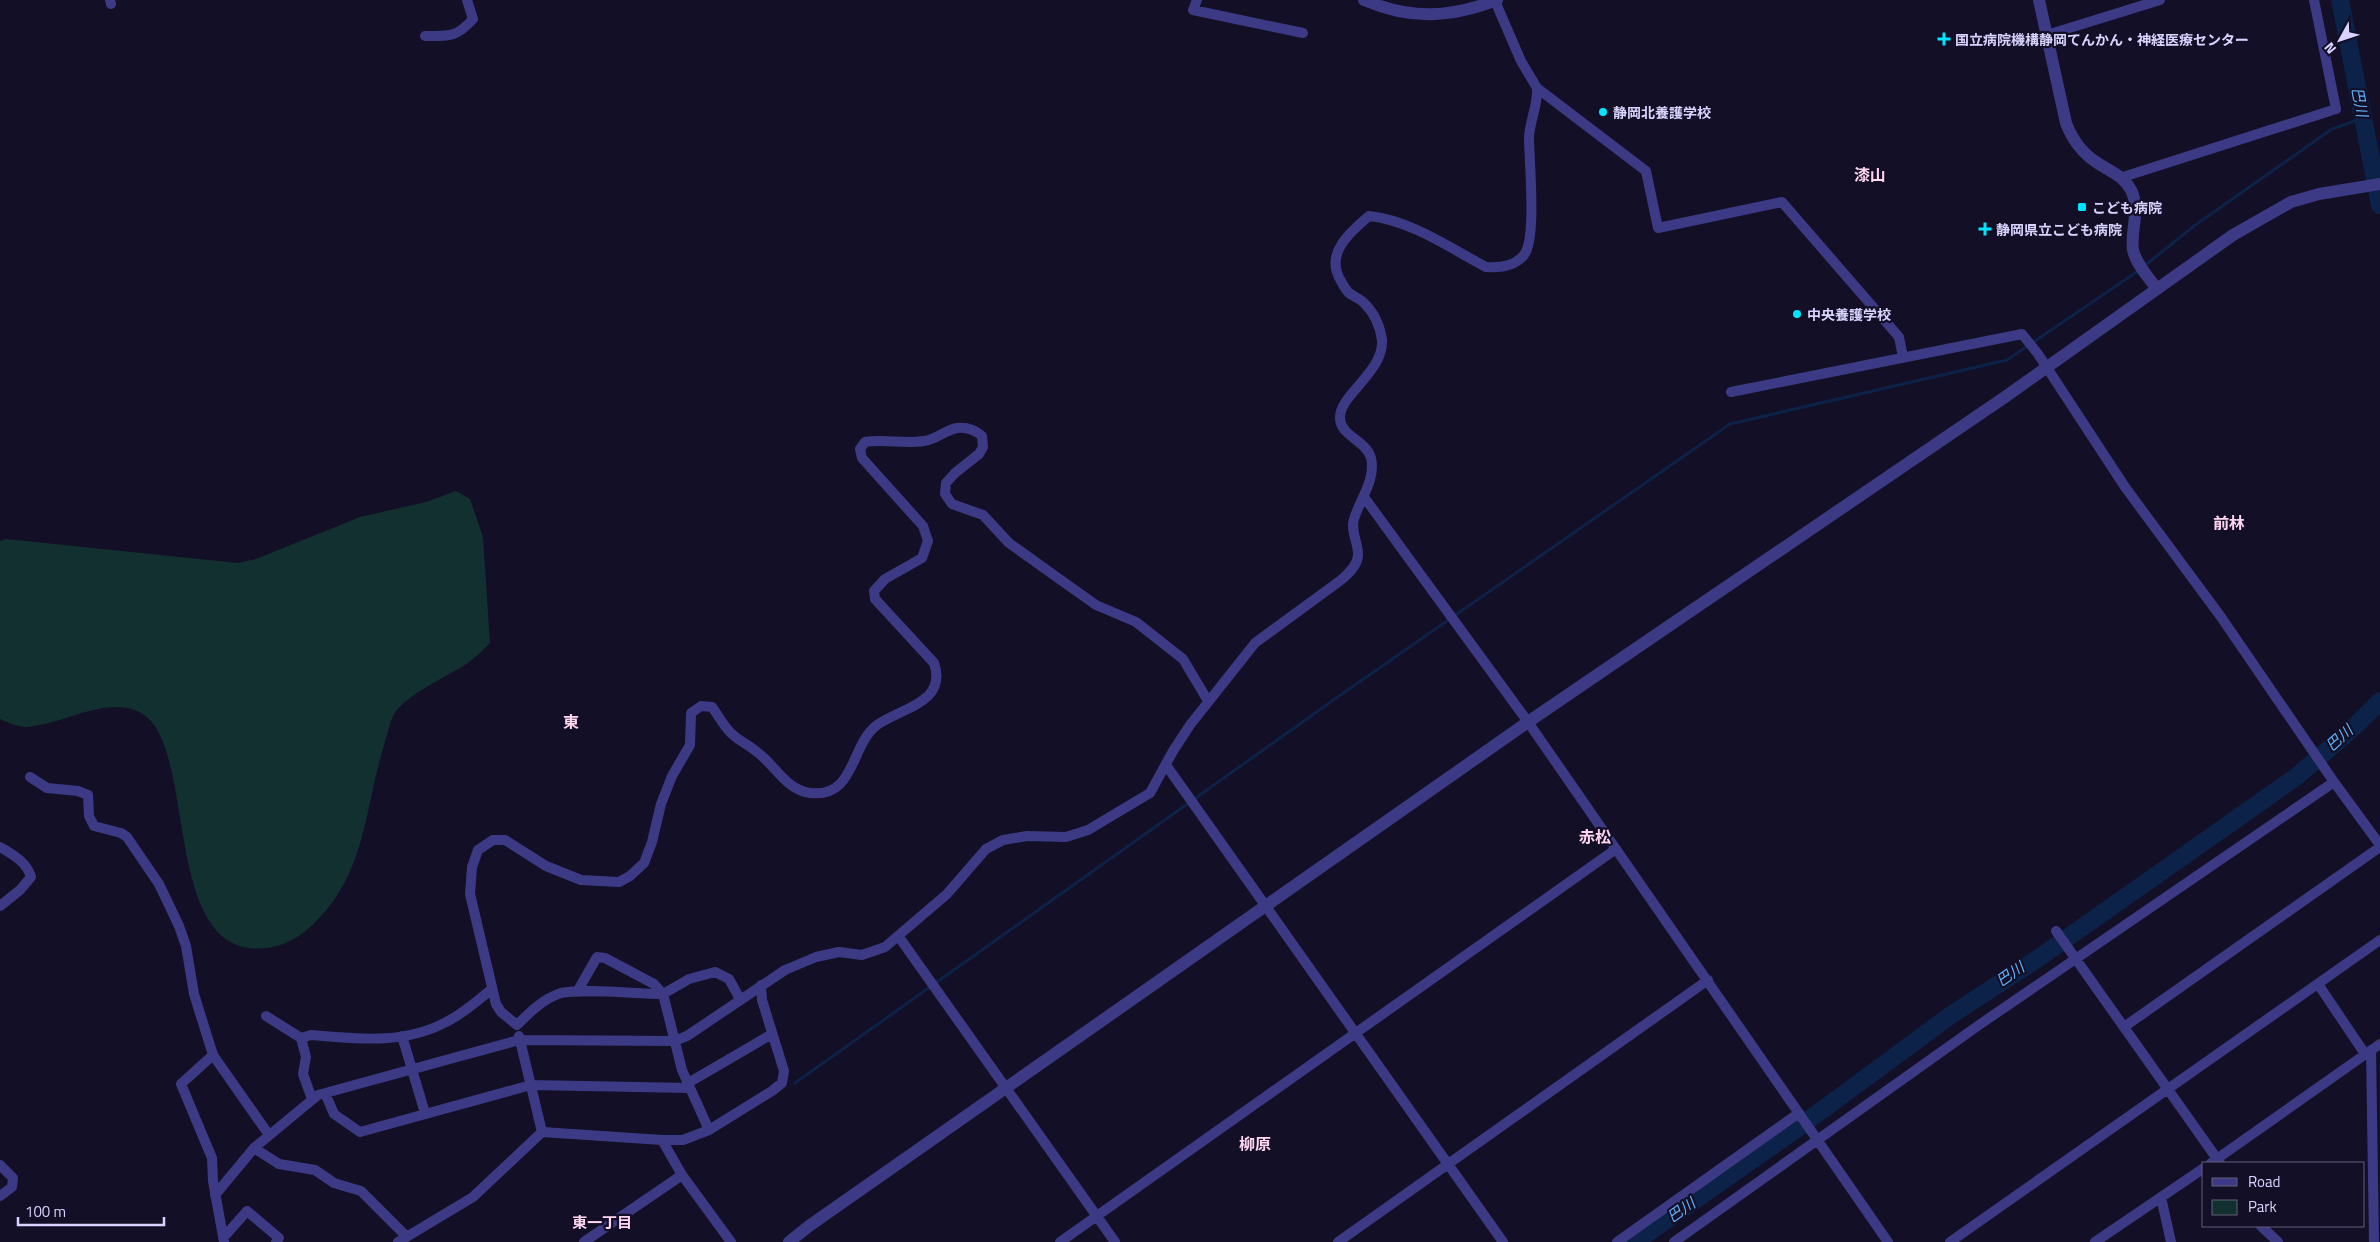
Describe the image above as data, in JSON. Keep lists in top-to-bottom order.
{
  "districts": [
    "漆山",
    "前林",
    "東",
    "赤松",
    "柳原",
    "東一丁目"
  ],
  "water": ["巴川"],
  "places": {
    "health": ["国立病院機構静岡てんかん・神経医療センター", "静岡県立こども病院"],
    "other": ["静岡北養護学校", "中央養護学校"],
    "transit": ["こども病院"]
  },
  "legend": ["Road", "Park"],
  "scale_bar": "100 m",
  "north": "bottom left"
}
